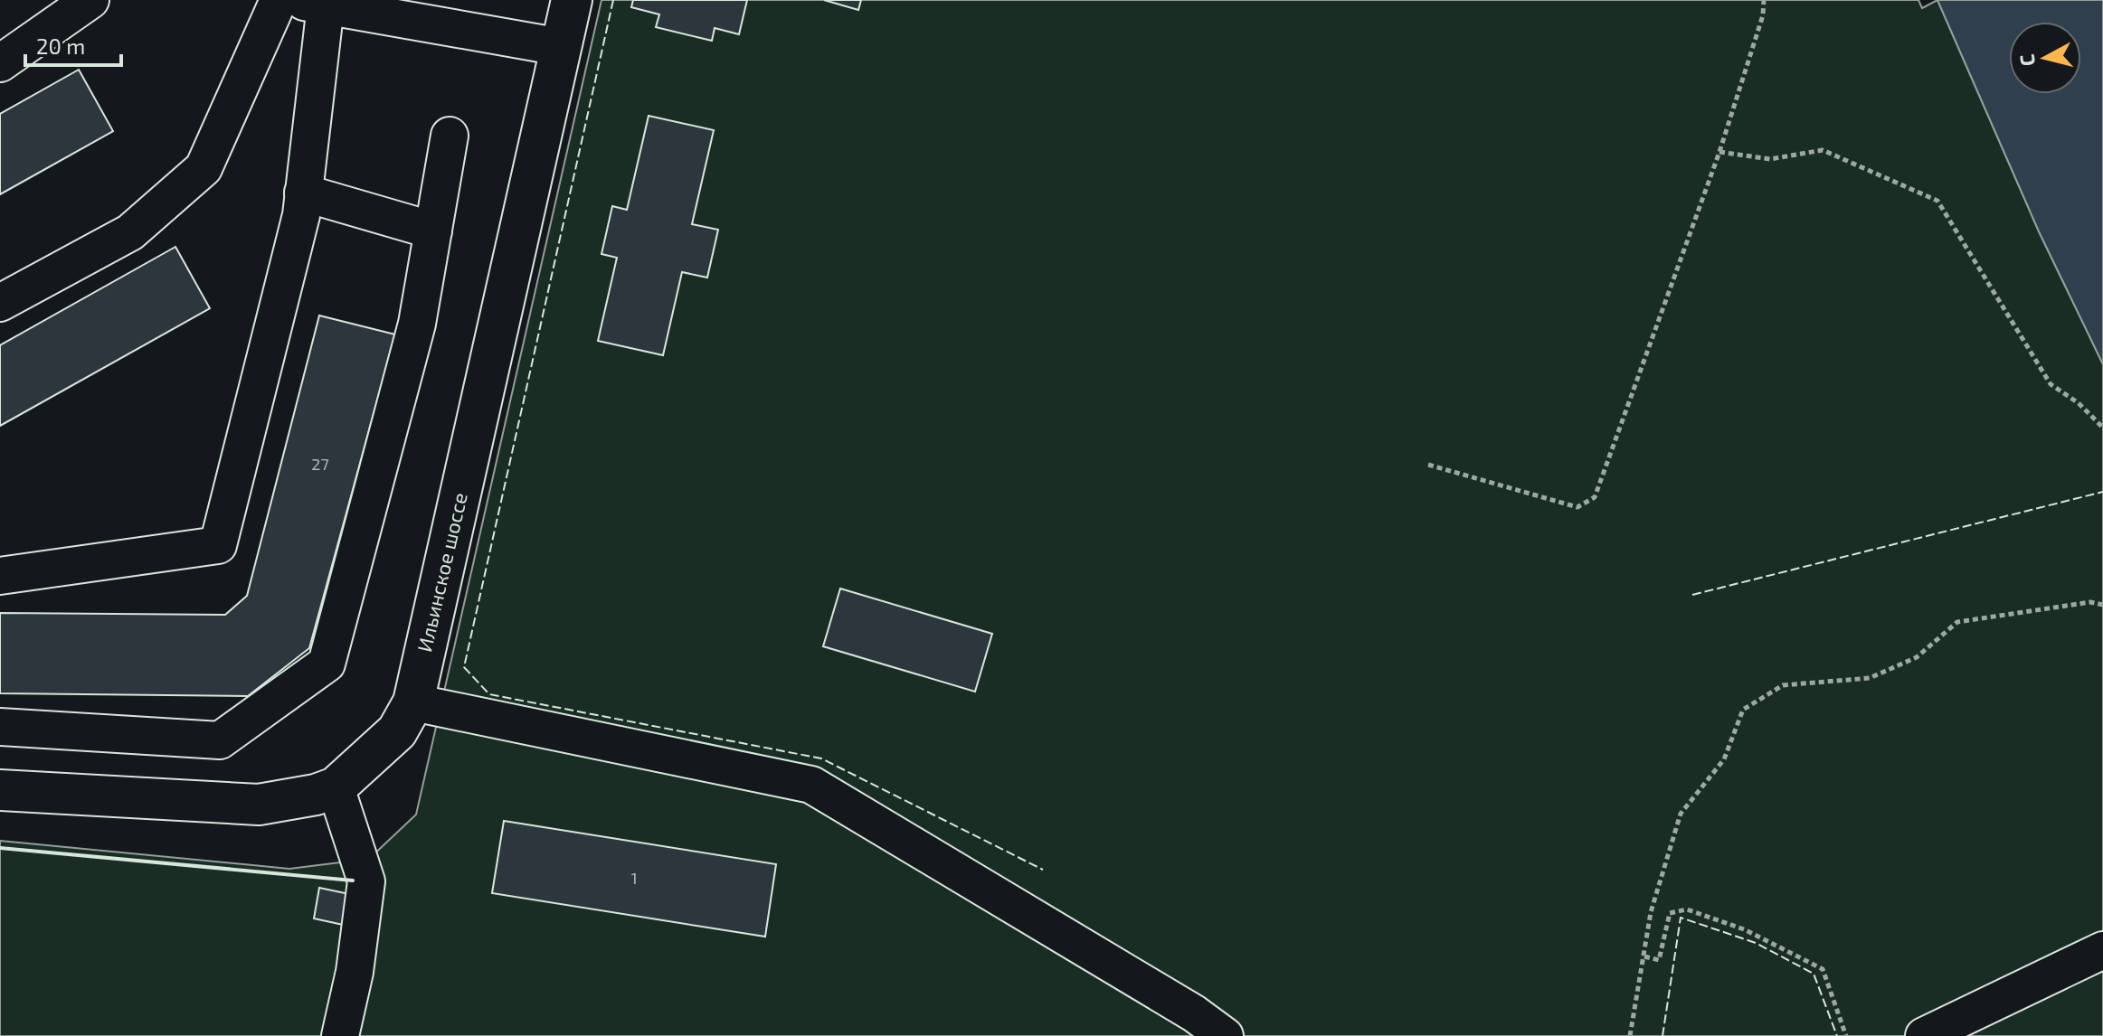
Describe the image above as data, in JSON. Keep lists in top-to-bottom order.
{
  "streets": {
    "main road": ["Ильинское шоссе"]
  },
  "house_numbers": ["27", "1"],
  "scale_bar": "20 m",
  "north": "left"
}
